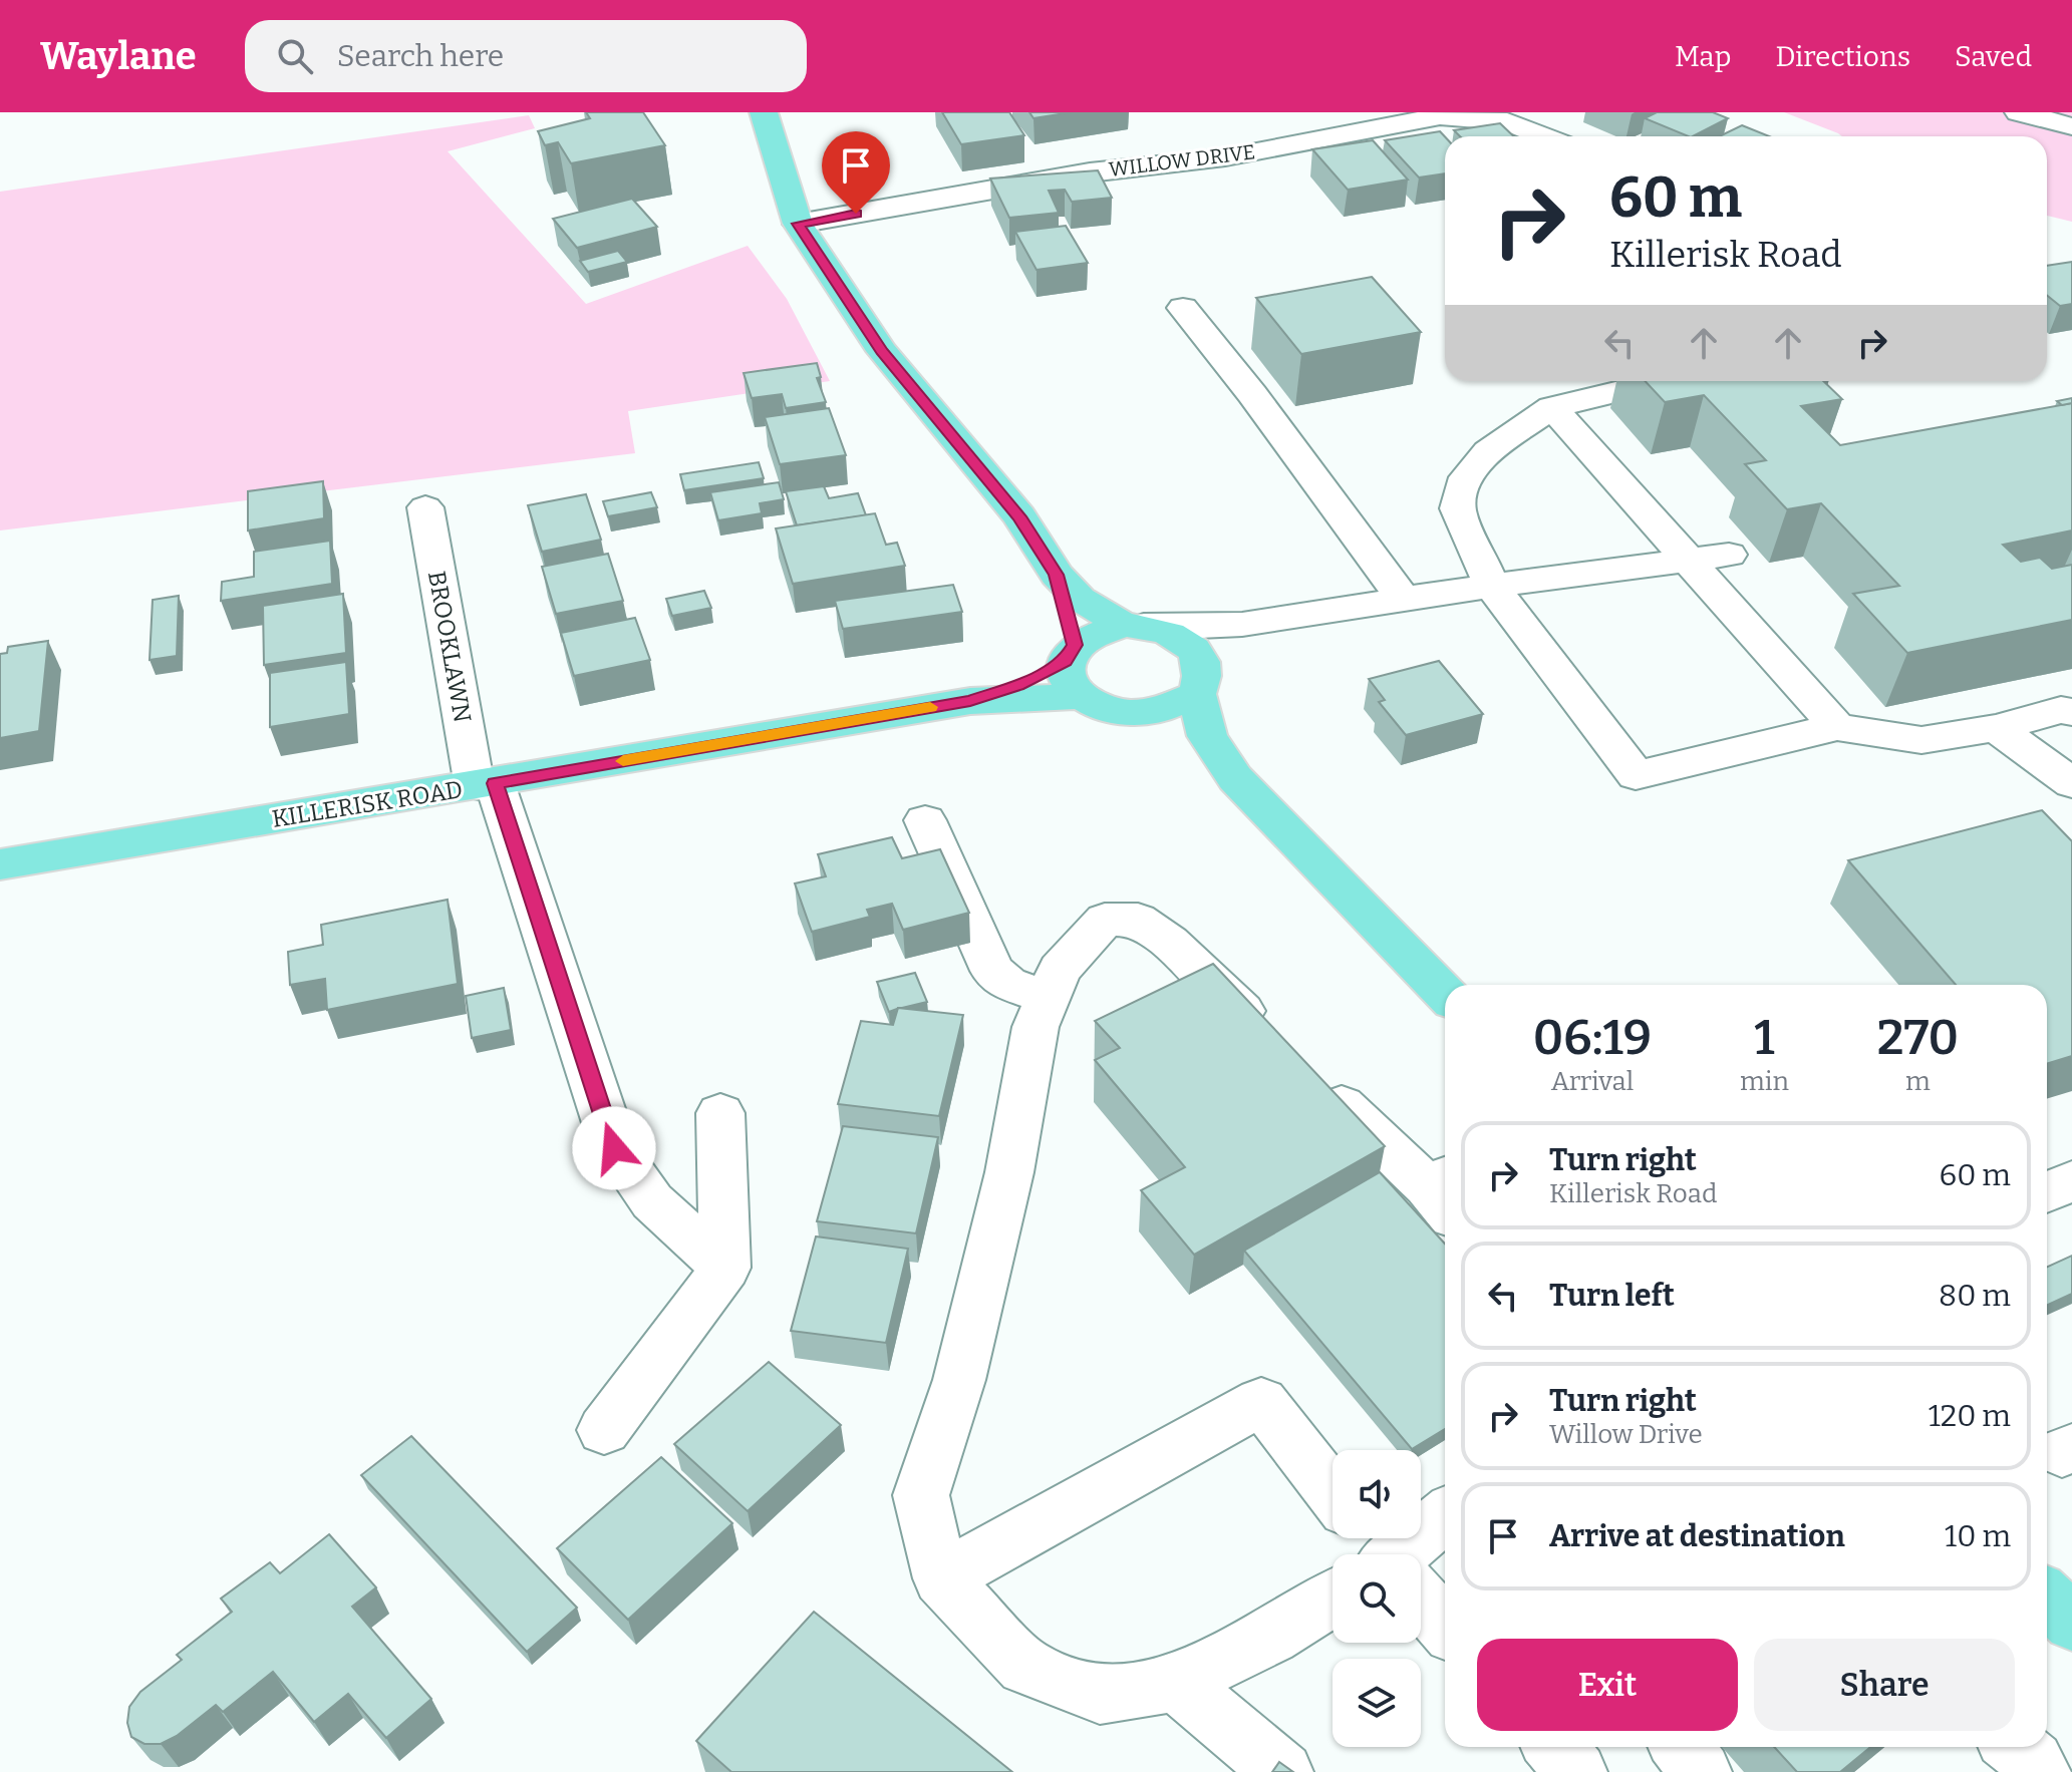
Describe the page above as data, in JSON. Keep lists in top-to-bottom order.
{
  "streets": {
    "main road": ["KILLERISK ROAD"],
    "street": ["WILLOW DRIVE", "BROOKLAWN"]
  },
  "crossings": [
    ["BROOKLAWN", "KILLERISK ROAD"]
  ],
  "page": {
    "header": "Waylane",
    "search": "Search here",
    "nav": ["Map", "Directions", "Saved"],
    "turn": ["60 m", "Killerisk Road"],
    "eta": [
      "06:19",
      "Arrival",
      "1",
      "min",
      "270",
      "m"
    ],
    "list": [
      {
        "name": "Turn right",
        "note": "Killerisk Road",
        "value": "60 m"
      },
      {
        "name": "Turn left",
        "value": "80 m"
      },
      {
        "name": "Turn right",
        "note": "Willow Drive",
        "value": "120 m"
      },
      {
        "name": "Arrive at destination",
        "value": "10 m"
      }
    ],
    "buttons": ["Exit", "Share"]
  }
}
